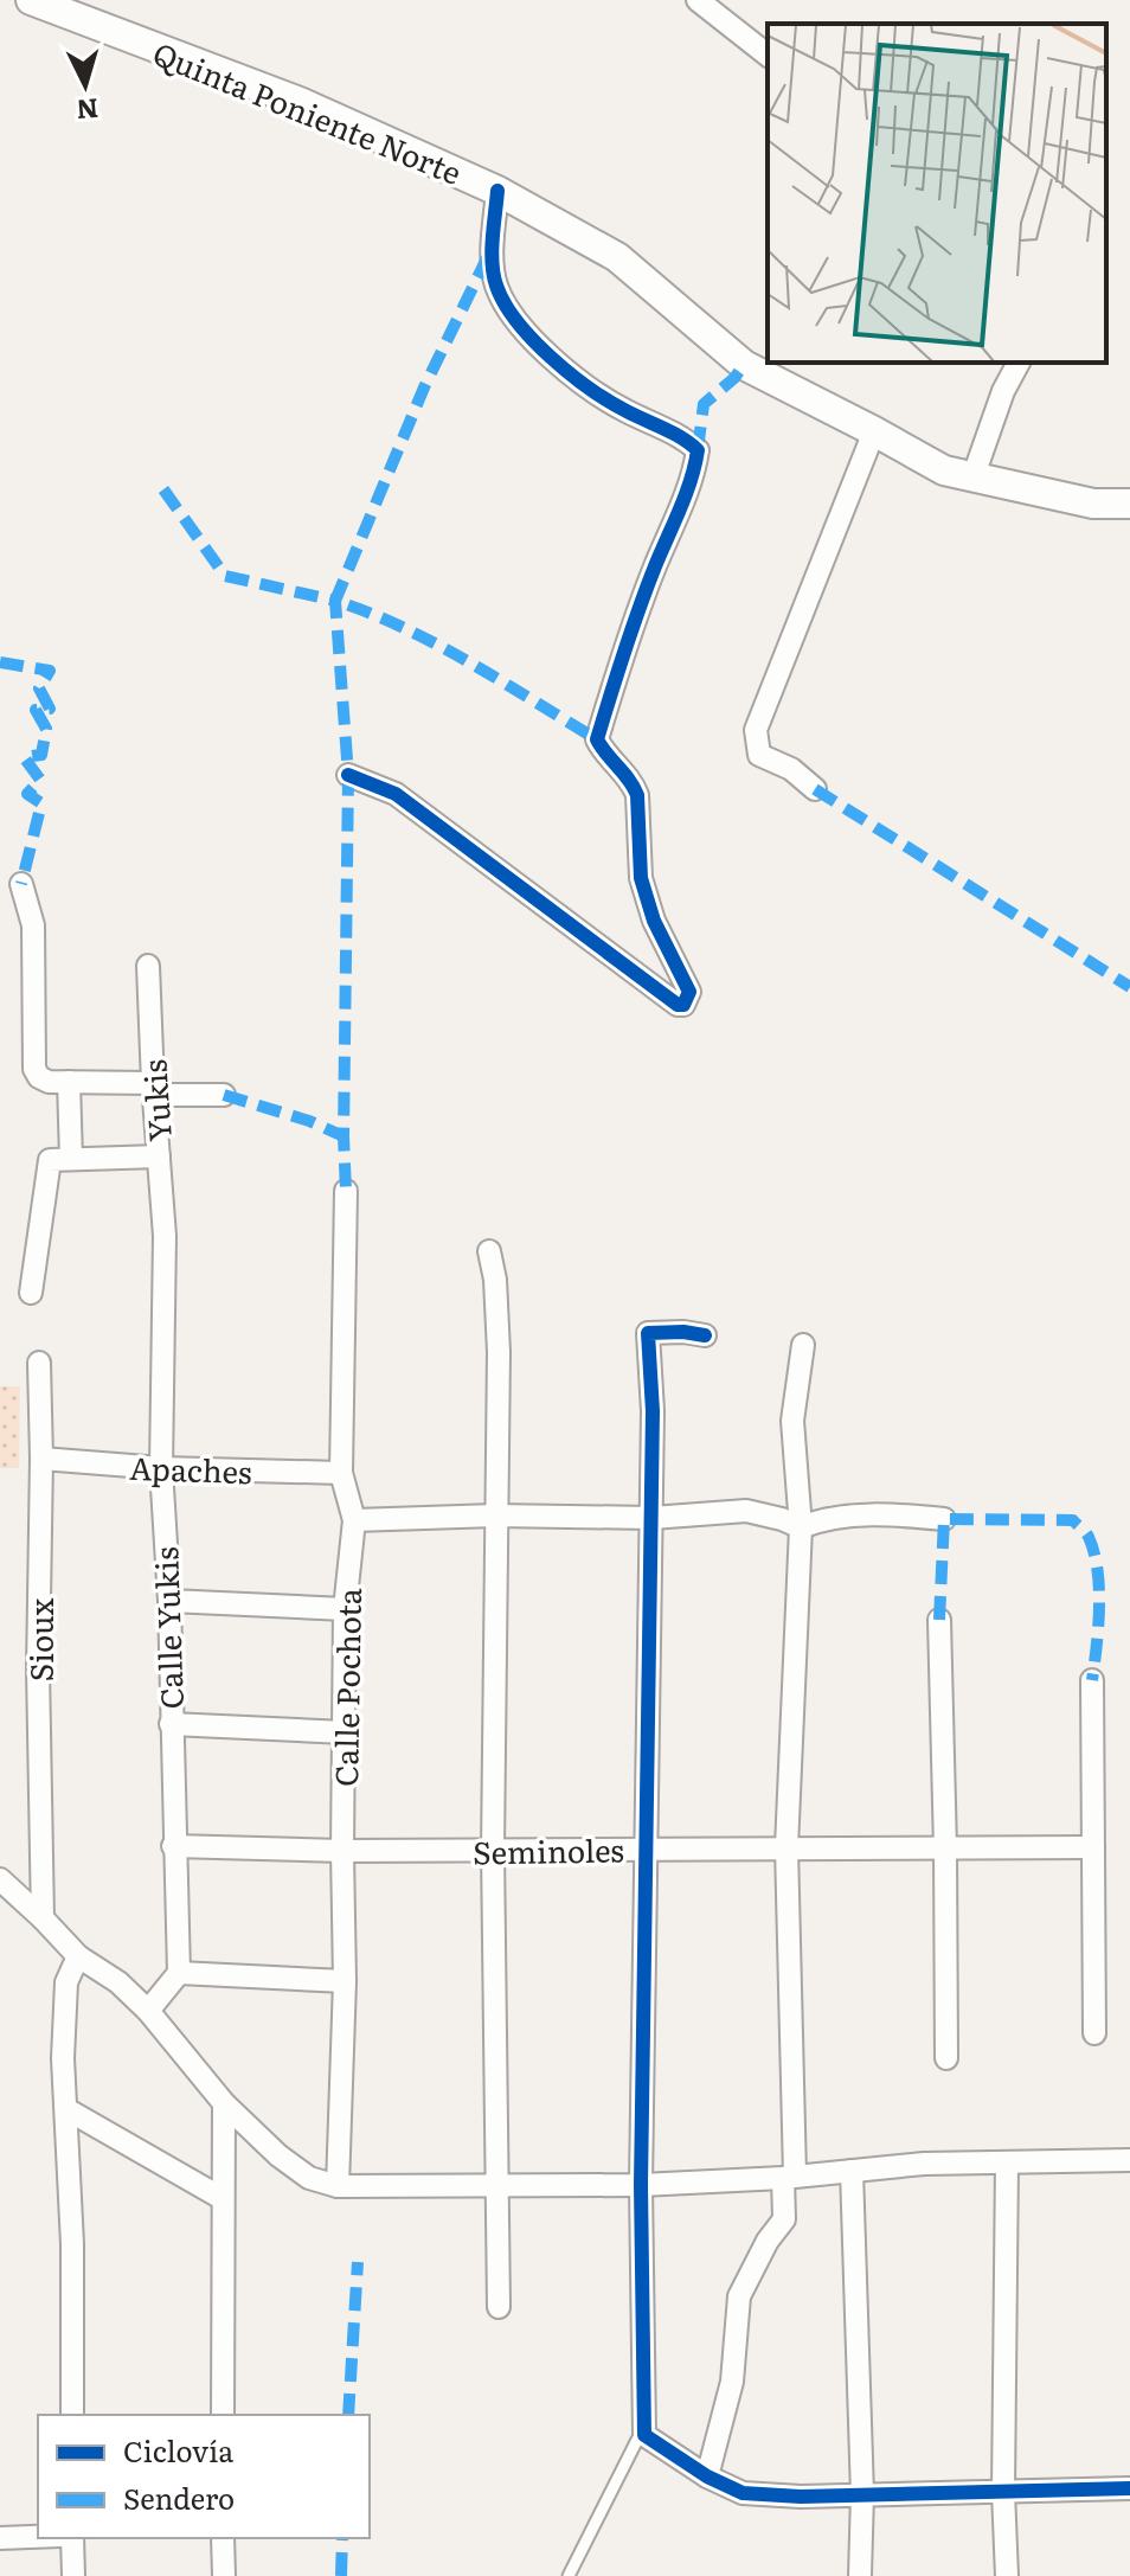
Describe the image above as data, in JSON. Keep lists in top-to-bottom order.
{
  "streets": {
    "street": [
      "Quinta Poniente Norte",
      "Yukis",
      "Apaches",
      "Calle Yukis",
      "Sioux",
      "Calle Pochota",
      "Seminoles"
    ]
  },
  "crossings": [
    ["Yukis", "Calle Yukis"],
    ["Apaches", "Calle Yukis"],
    ["Apaches", "Sioux"],
    ["Apaches", "Calle Pochota"],
    ["Calle Yukis", "Seminoles"],
    ["Calle Pochota", "Seminoles"]
  ],
  "legend": ["Ciclovía", "Sendero"],
  "north": "bottom"
}
